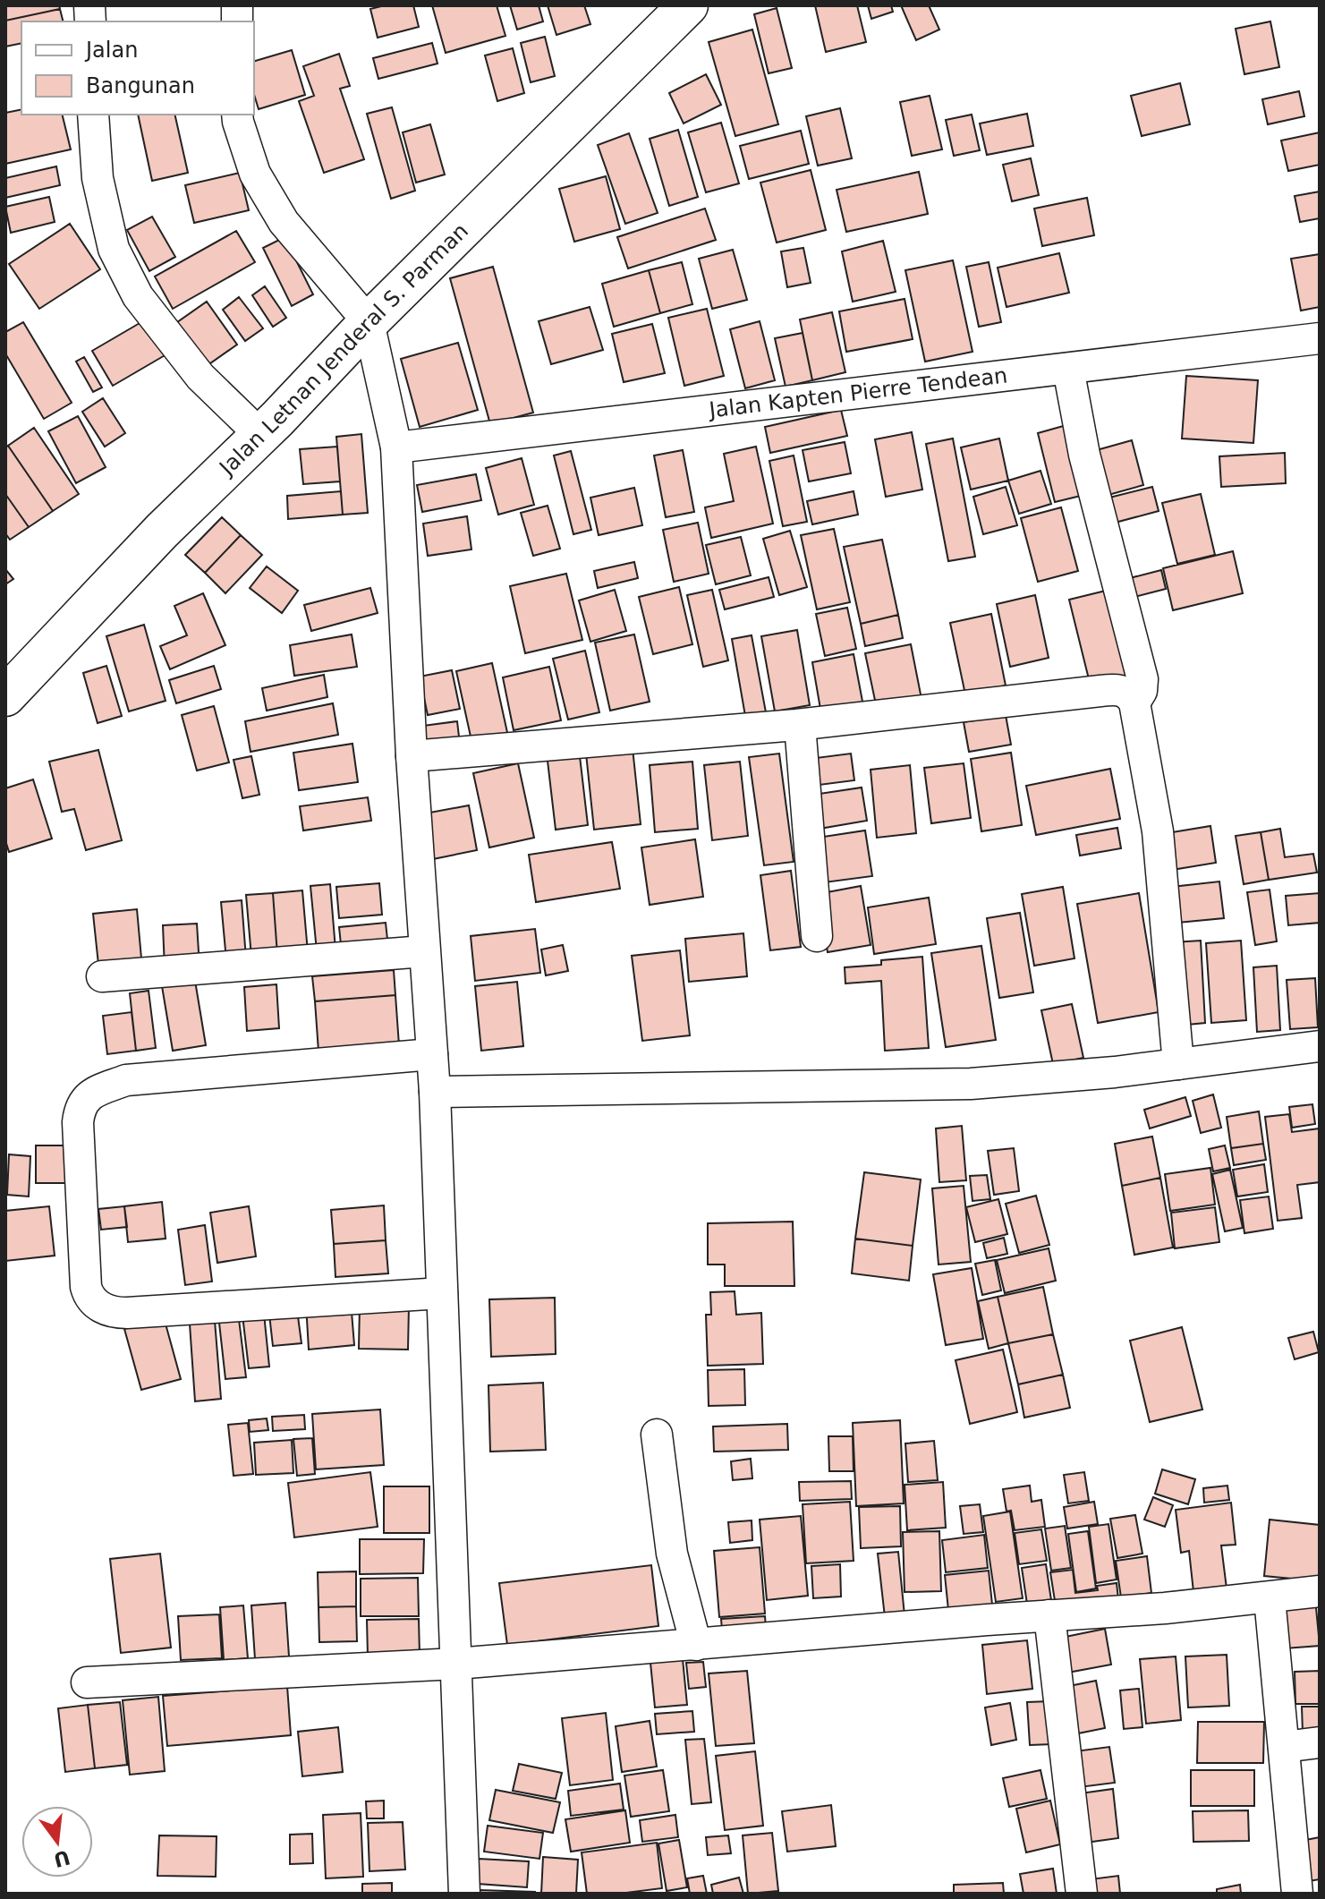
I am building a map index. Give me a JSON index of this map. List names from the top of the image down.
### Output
{
  "streets": {
    "highway": ["Jalan Letnan Jenderal S. Parman"],
    "street": ["Jalan Kapten Pierre Tendean"]
  },
  "legend": ["Jalan", "Bangunan"],
  "north": "bottom"
}
